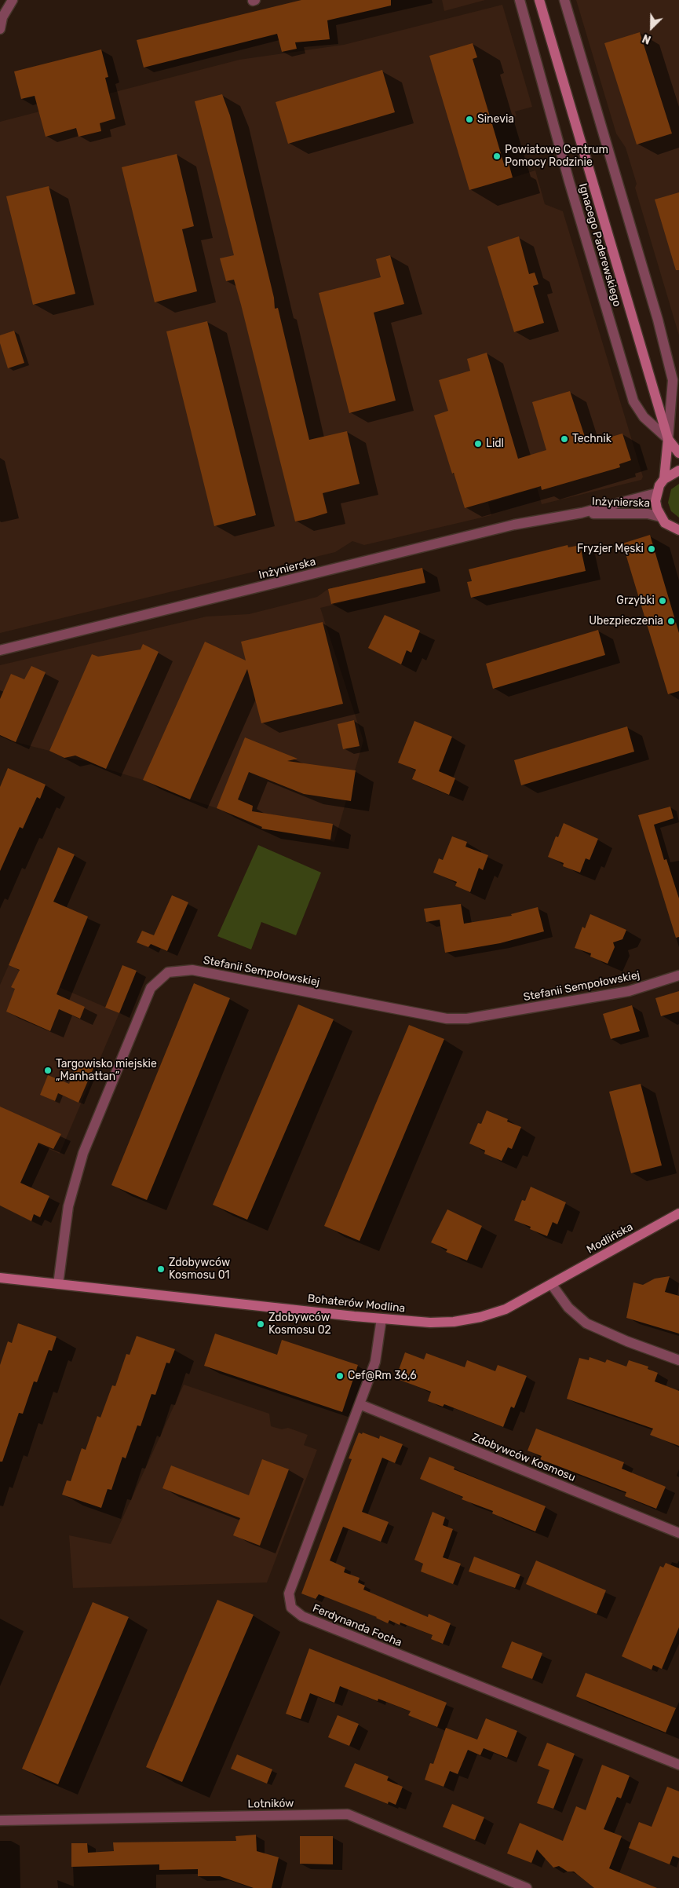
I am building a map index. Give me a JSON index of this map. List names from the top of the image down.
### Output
{
  "streets": {
    "main road": ["Ignacego Paderewskiego", "Modlińska", "Bohaterów Modlina"],
    "street": [
      "Inżynierska",
      "Stefanii Sempołowskiej",
      "Zdobywców Kosmosu",
      "Ferdynanda Focha",
      "Lotników"
    ]
  },
  "crossings": [
    ["Stefanii Sempołowskiej", "Bohaterów Modlina"],
    ["Modlińska", "Bohaterów Modlina"],
    ["Bohaterów Modlina", "Ferdynanda Focha"],
    ["Zdobywców Kosmosu", "Ferdynanda Focha"]
  ],
  "places": [
    "Sinevia",
    "Powiatowe Centrum Pomocy Rodzinie",
    "Technik",
    "Lidl",
    "Fryzjer Męski",
    "Grzybki",
    "Ubezpieczenia",
    "Targowisko miejskie „Manhattan”",
    "Zdobywców Kosmosu 01",
    "Zdobywców Kosmosu 02",
    "Cef@Rm 36,6"
  ],
  "north": "bottom left"
}
